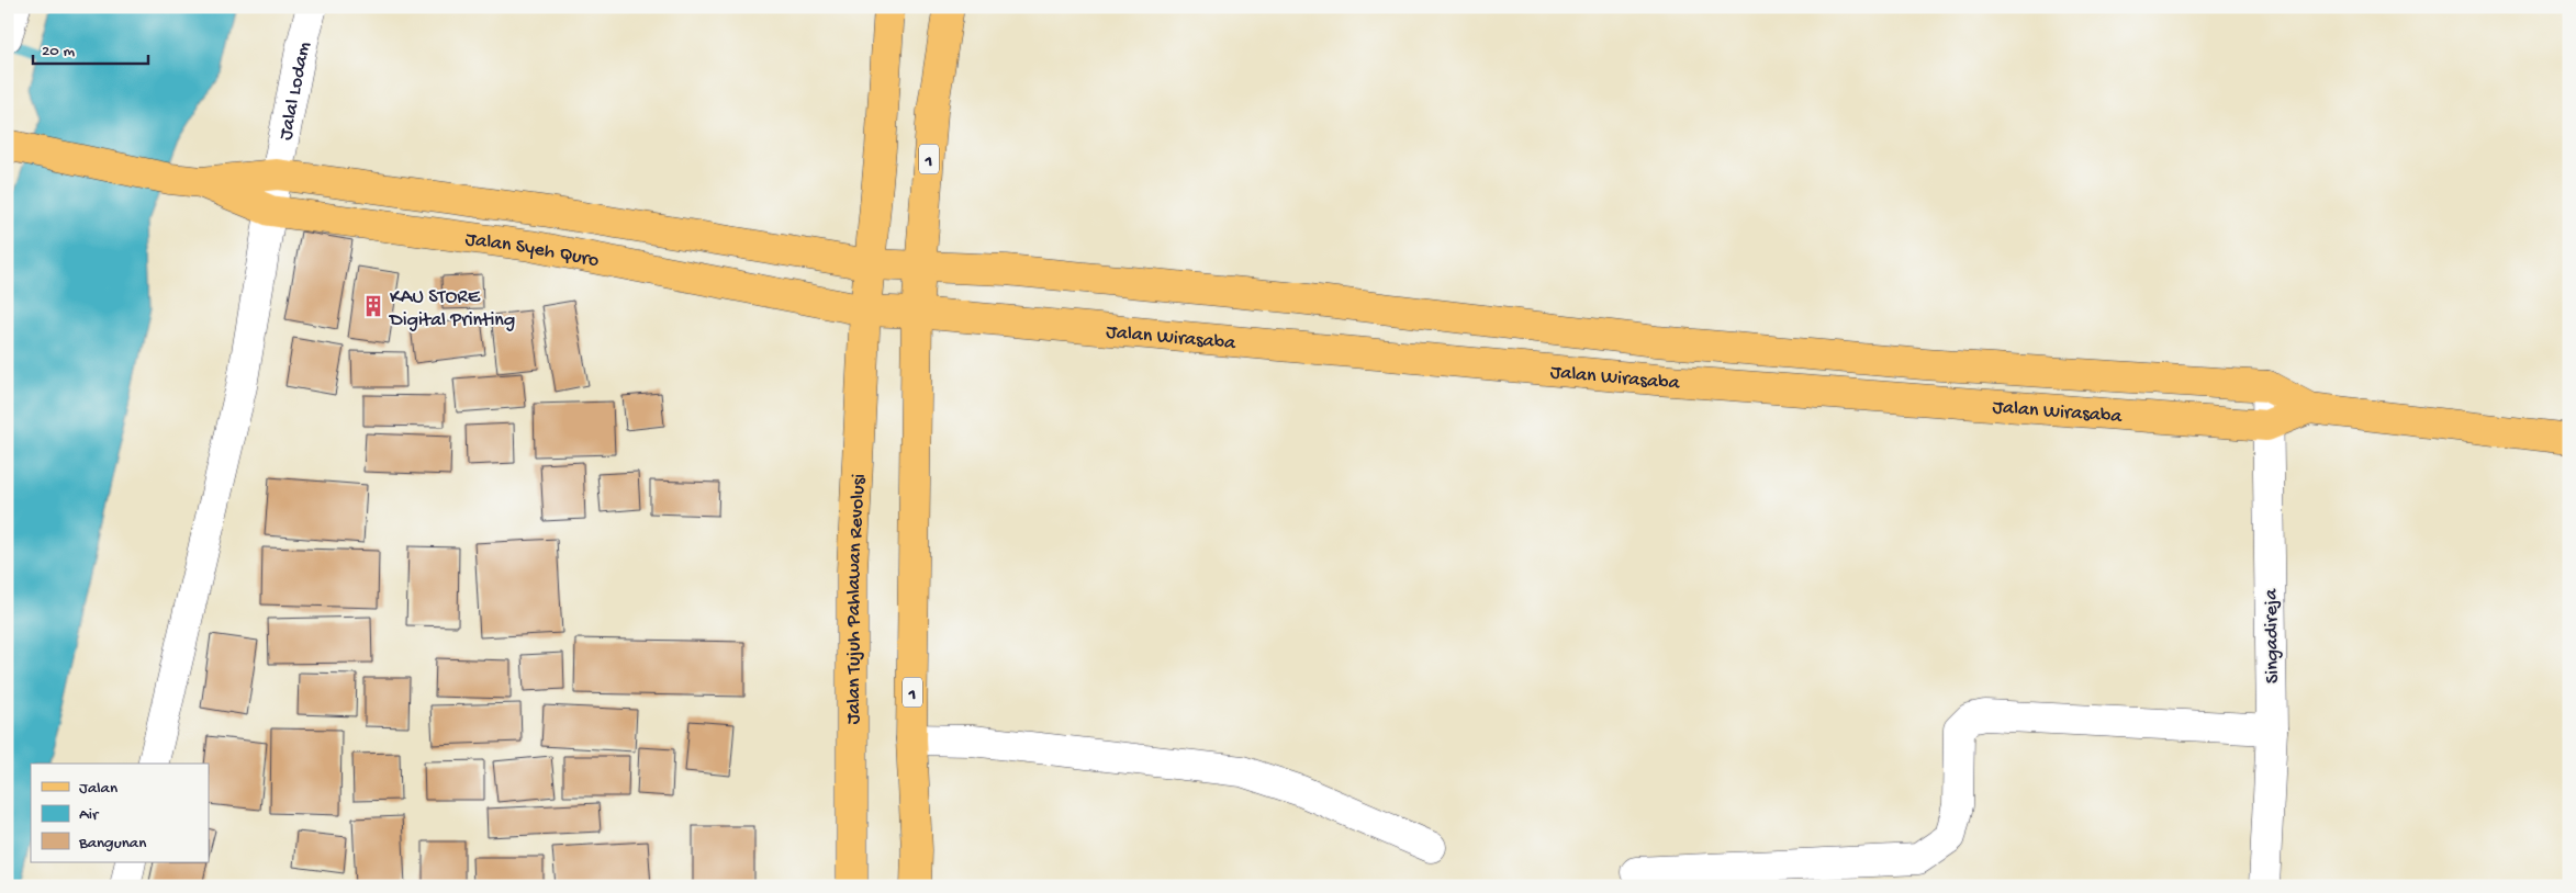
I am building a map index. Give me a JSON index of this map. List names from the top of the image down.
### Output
{
  "streets": {
    "main road": [
      "1",
      "Jalan Syeh Quro",
      "Jalan Wirasaba",
      "Jalan Tujuh Pahlawan Revolusi"
    ],
    "street": ["Jalal Lodam", "Singadireja"]
  },
  "crossings": [
    ["Jalal Lodam", "Jalan Syeh Quro"],
    ["1", "Jalan Syeh Quro"],
    ["1", "Jalan Wirasaba"],
    ["Jalan Syeh Quro", "Jalan Wirasaba"],
    ["Jalan Syeh Quro", "Jalan Tujuh Pahlawan Revolusi"],
    ["Jalan Wirasaba", "Singadireja"]
  ],
  "places": {
    "building": ["KAU STORE Digital Printing"]
  },
  "legend": ["Jalan", "Air", "Bangunan"],
  "scale_bar": "20 m"
}
